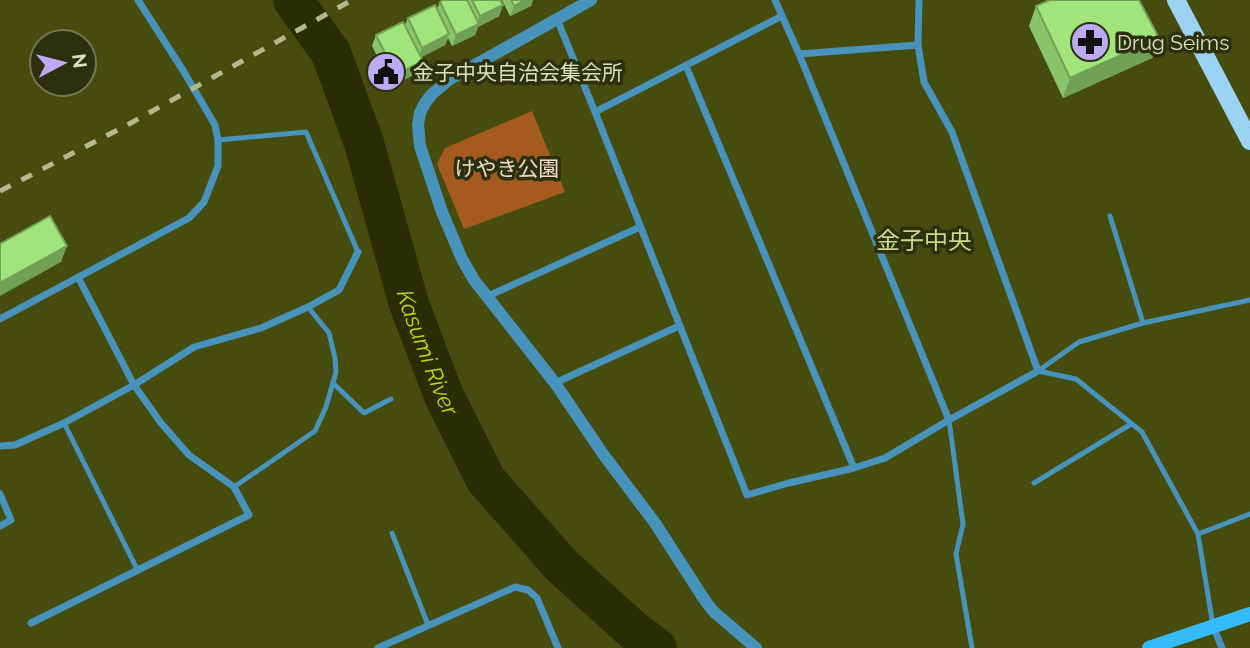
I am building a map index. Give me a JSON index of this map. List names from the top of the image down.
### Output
{
  "districts": ["金子中央"],
  "water": ["Kasumi River"],
  "parks": ["けやき公園"],
  "places": {
    "pharmacy": ["Drug Seims"],
    "public building": ["金子中央自治会集会所"]
  },
  "north": "right"
}
